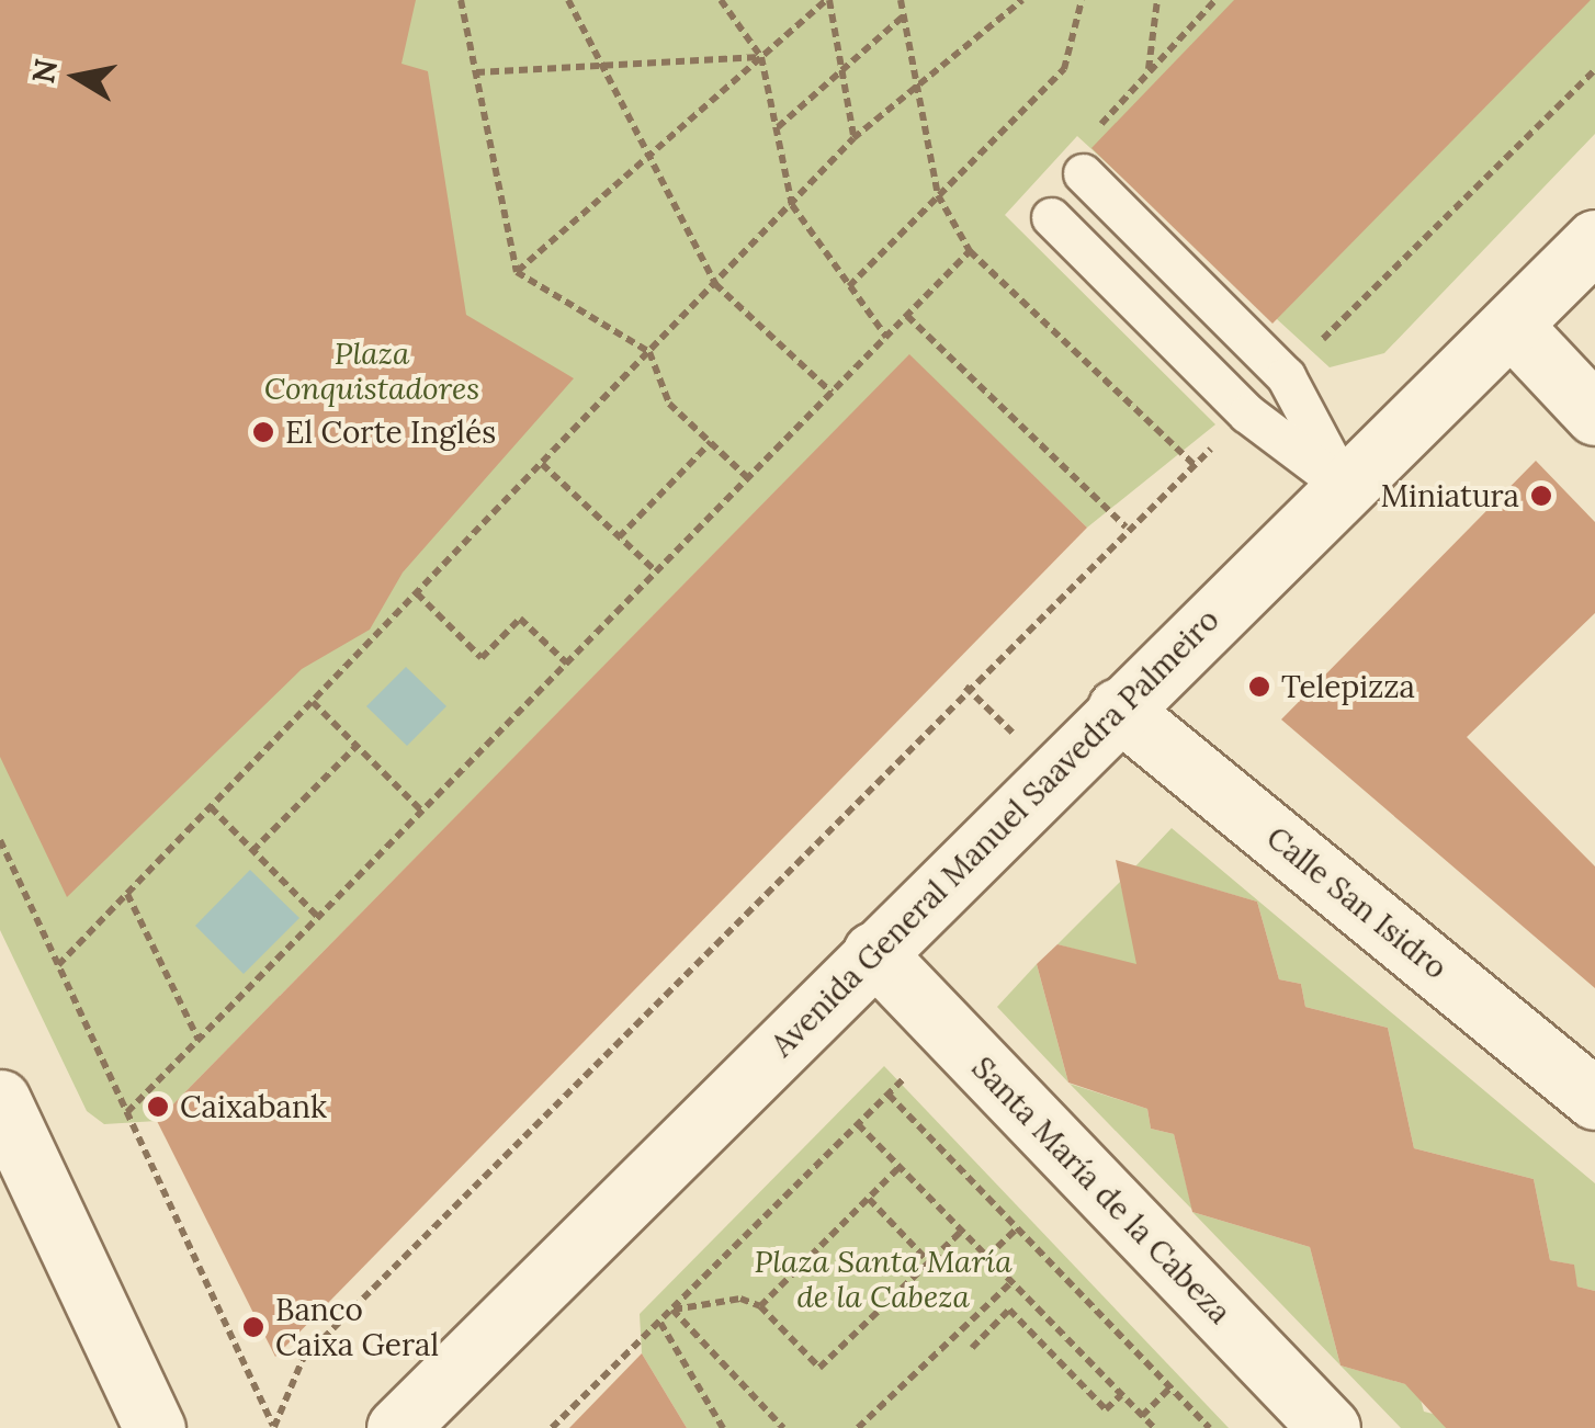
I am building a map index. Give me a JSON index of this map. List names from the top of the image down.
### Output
{
  "streets": {
    "street": ["Avenida General Manuel Saavedra Palmeiro", "Calle San Isidro", "Santa María de la Cabeza"]
  },
  "crossings": [
    ["Avenida General Manuel Saavedra Palmeiro", "Calle San Isidro"],
    ["Avenida General Manuel Saavedra Palmeiro", "Santa María de la Cabeza"]
  ],
  "parks": ["Plaza Conquistadores", "Plaza Santa María de la Cabeza"],
  "places": [
    "El Corte Inglés",
    "Miniatura",
    "Telepizza",
    "Caixabank",
    "Banco Caixa Geral"
  ],
  "north": "left"
}
